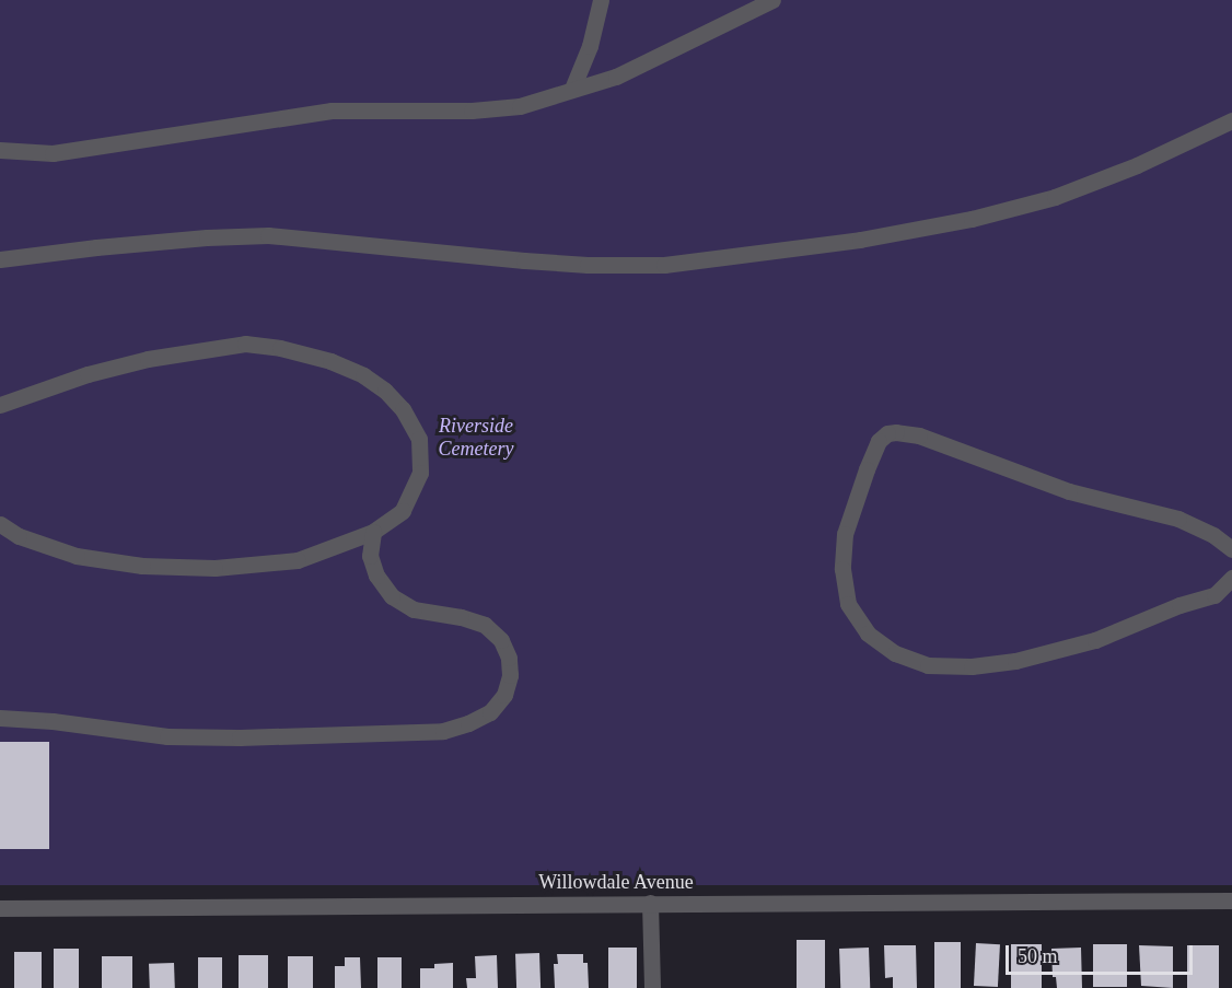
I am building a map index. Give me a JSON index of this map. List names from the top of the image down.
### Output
{
  "streets": {
    "street": ["Willowdale Avenue"]
  },
  "parks": ["Riverside Cemetery"],
  "scale_bar": "50 m"
}
